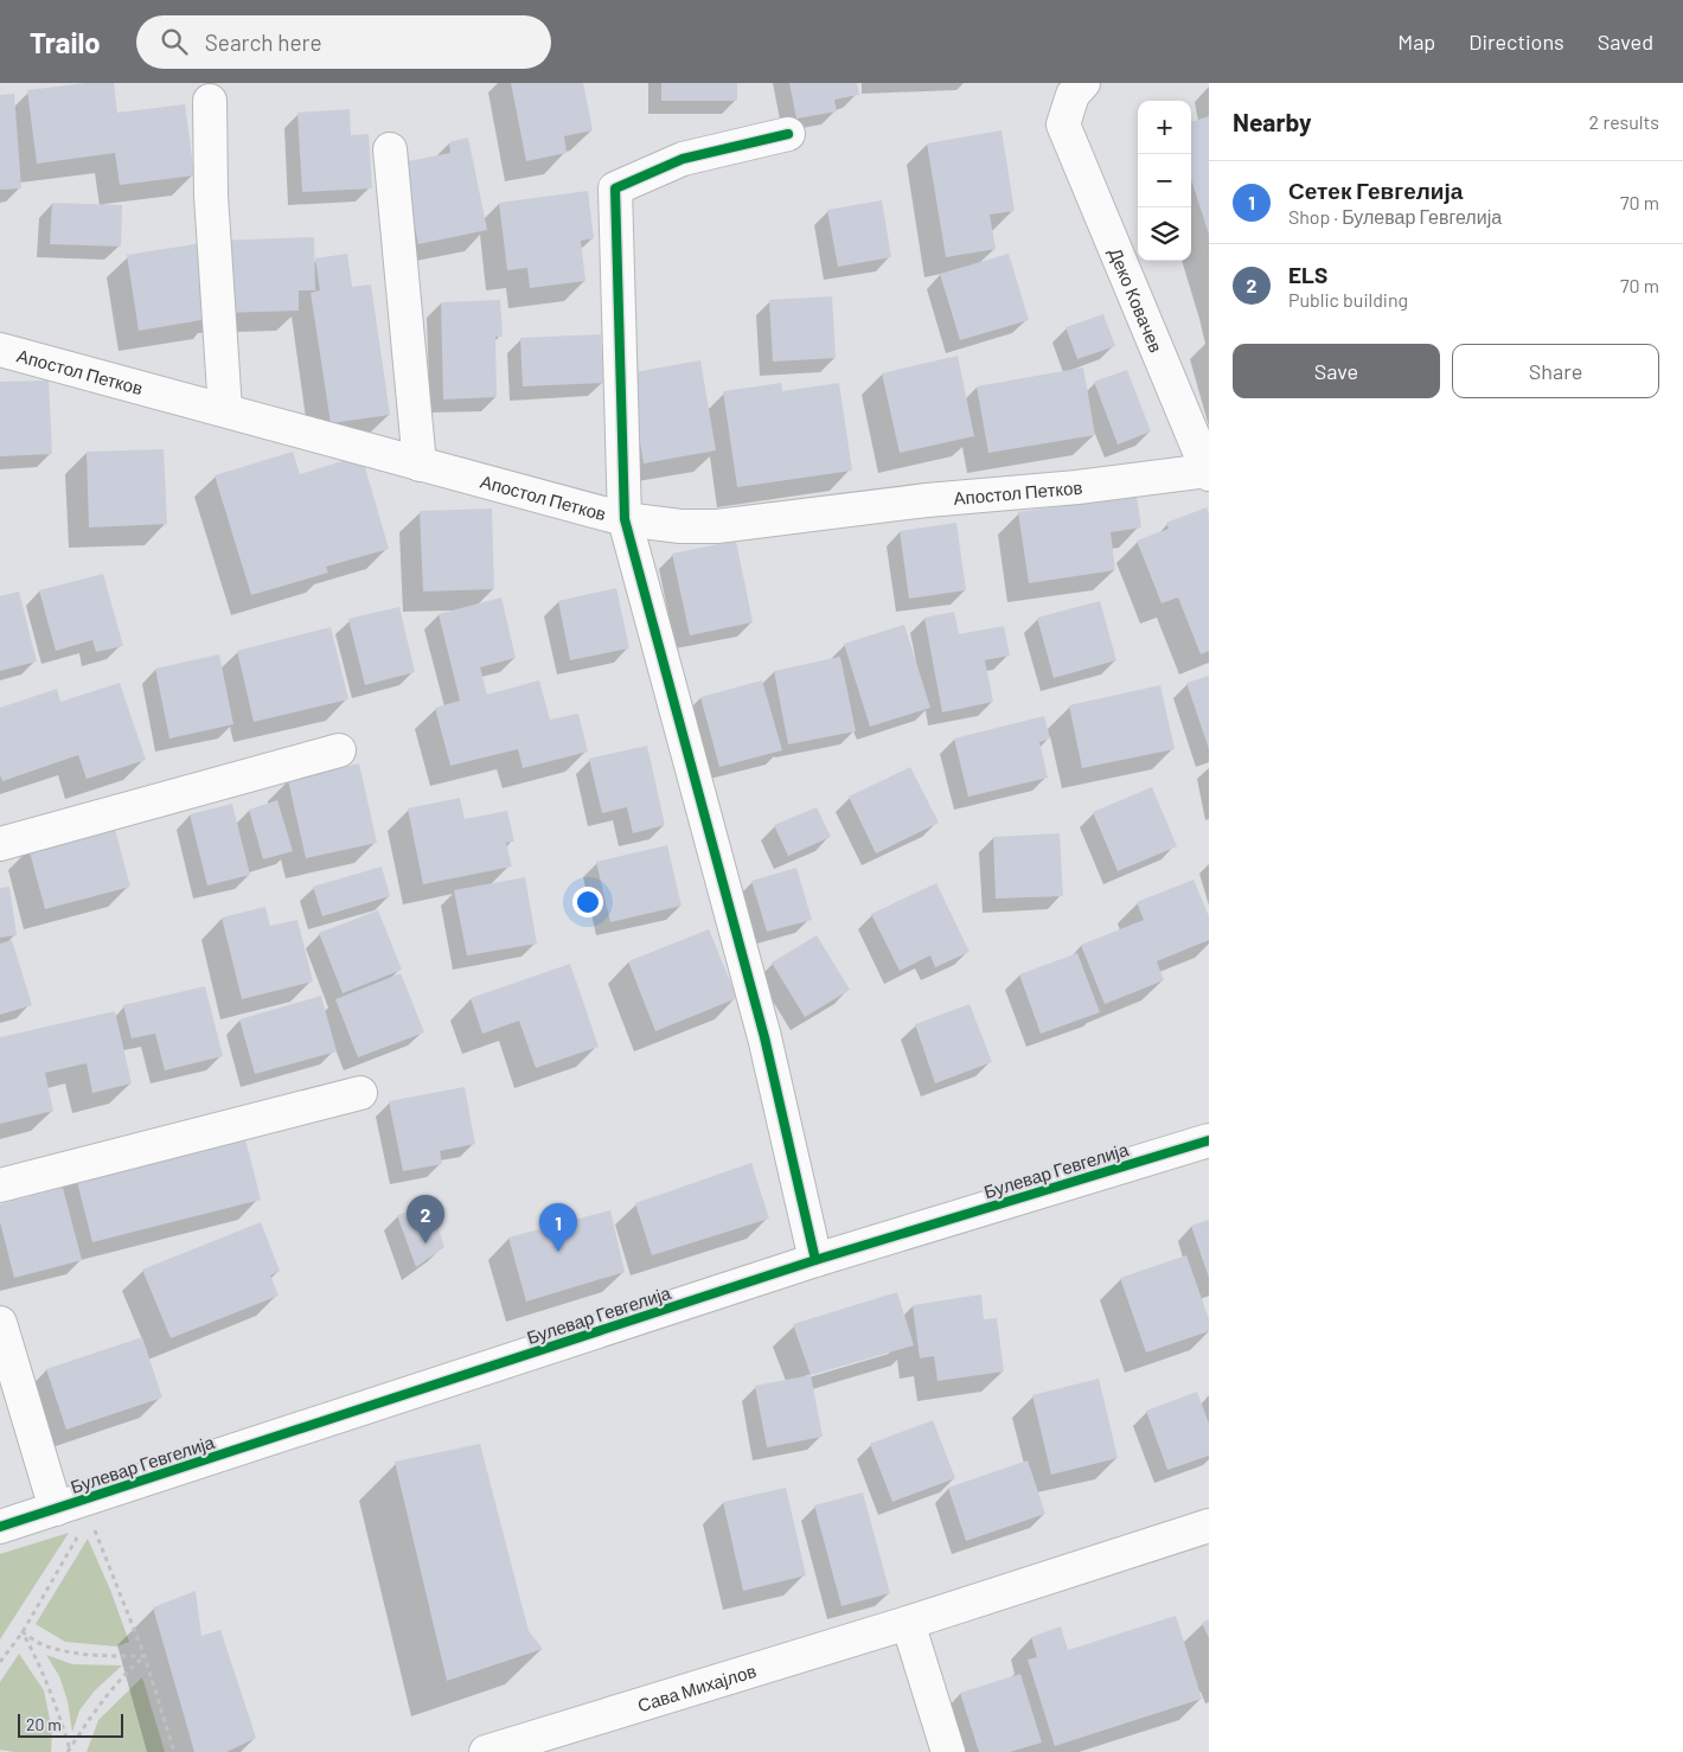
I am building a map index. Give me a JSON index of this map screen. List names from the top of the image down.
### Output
{
  "streets": {
    "street": [
      "Деко Ковачев",
      "Апостол Петков",
      "Булевар Гевгелија",
      "Сава Михајлов"
    ]
  },
  "crossings": [
    ["Деко Ковачев", "Апостол Петков"]
  ],
  "scale_bar": "20 m",
  "page": {
    "header": "Trailo",
    "search": "Search here",
    "nav": ["Map", "Directions", "Saved"],
    "heading": ["Nearby", "2 results"],
    "map_buttons": ["+", "−"],
    "list": [
      {
        "mark": "1",
        "name": "Сетек Гевгелија",
        "note": "Shop · Булевар Гевгелија",
        "value": "70 m"
      },
      {
        "mark": "2",
        "name": "ELS",
        "note": "Public building",
        "value": "70 m"
      }
    ],
    "buttons": ["Save", "Share"],
    "pins": ["2", "1"],
    "scale": "20 m"
  }
}
